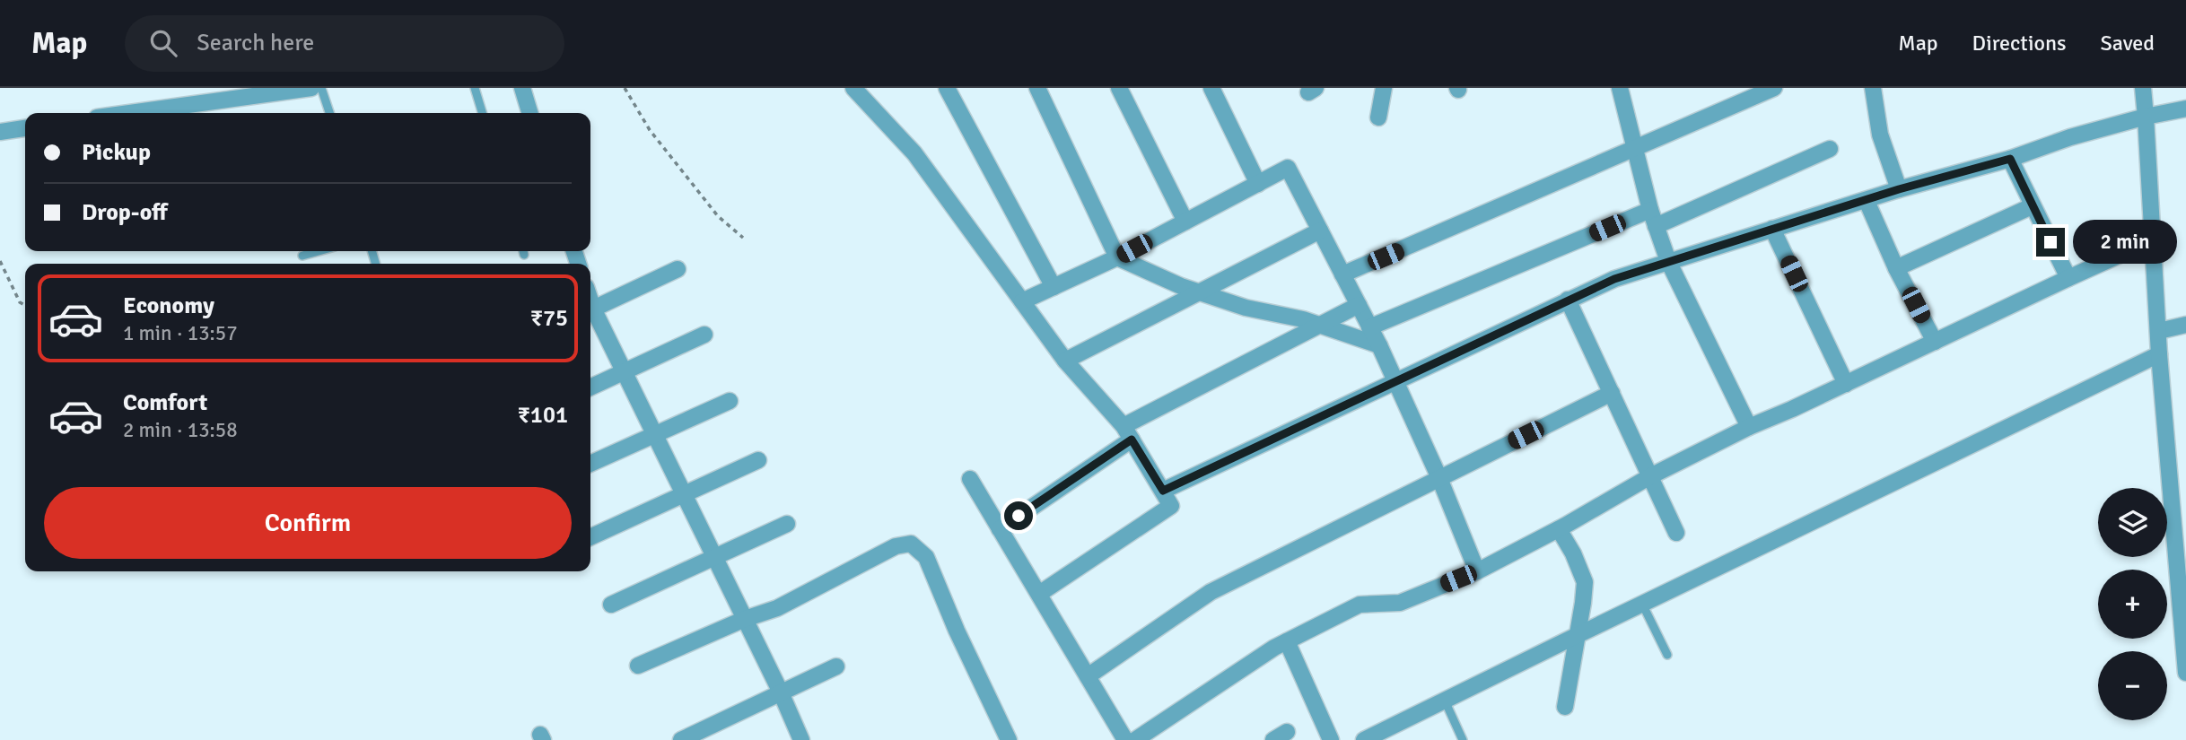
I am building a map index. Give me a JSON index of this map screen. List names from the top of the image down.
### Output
{
  "page": {
    "header": "Map",
    "search": "Search here",
    "nav": ["Map", "Directions", "Saved"],
    "banner": ["Pickup", "Drop-off"],
    "bubble": "2 min",
    "list": [
      {
        "name": "Economy",
        "note": "1 min · 13:57",
        "value": "₹75"
      },
      {
        "name": "Comfort",
        "note": "2 min · 13:58",
        "value": "₹101"
      }
    ],
    "buttons": "Confirm",
    "map_buttons": ["+", "−"]
  }
}
